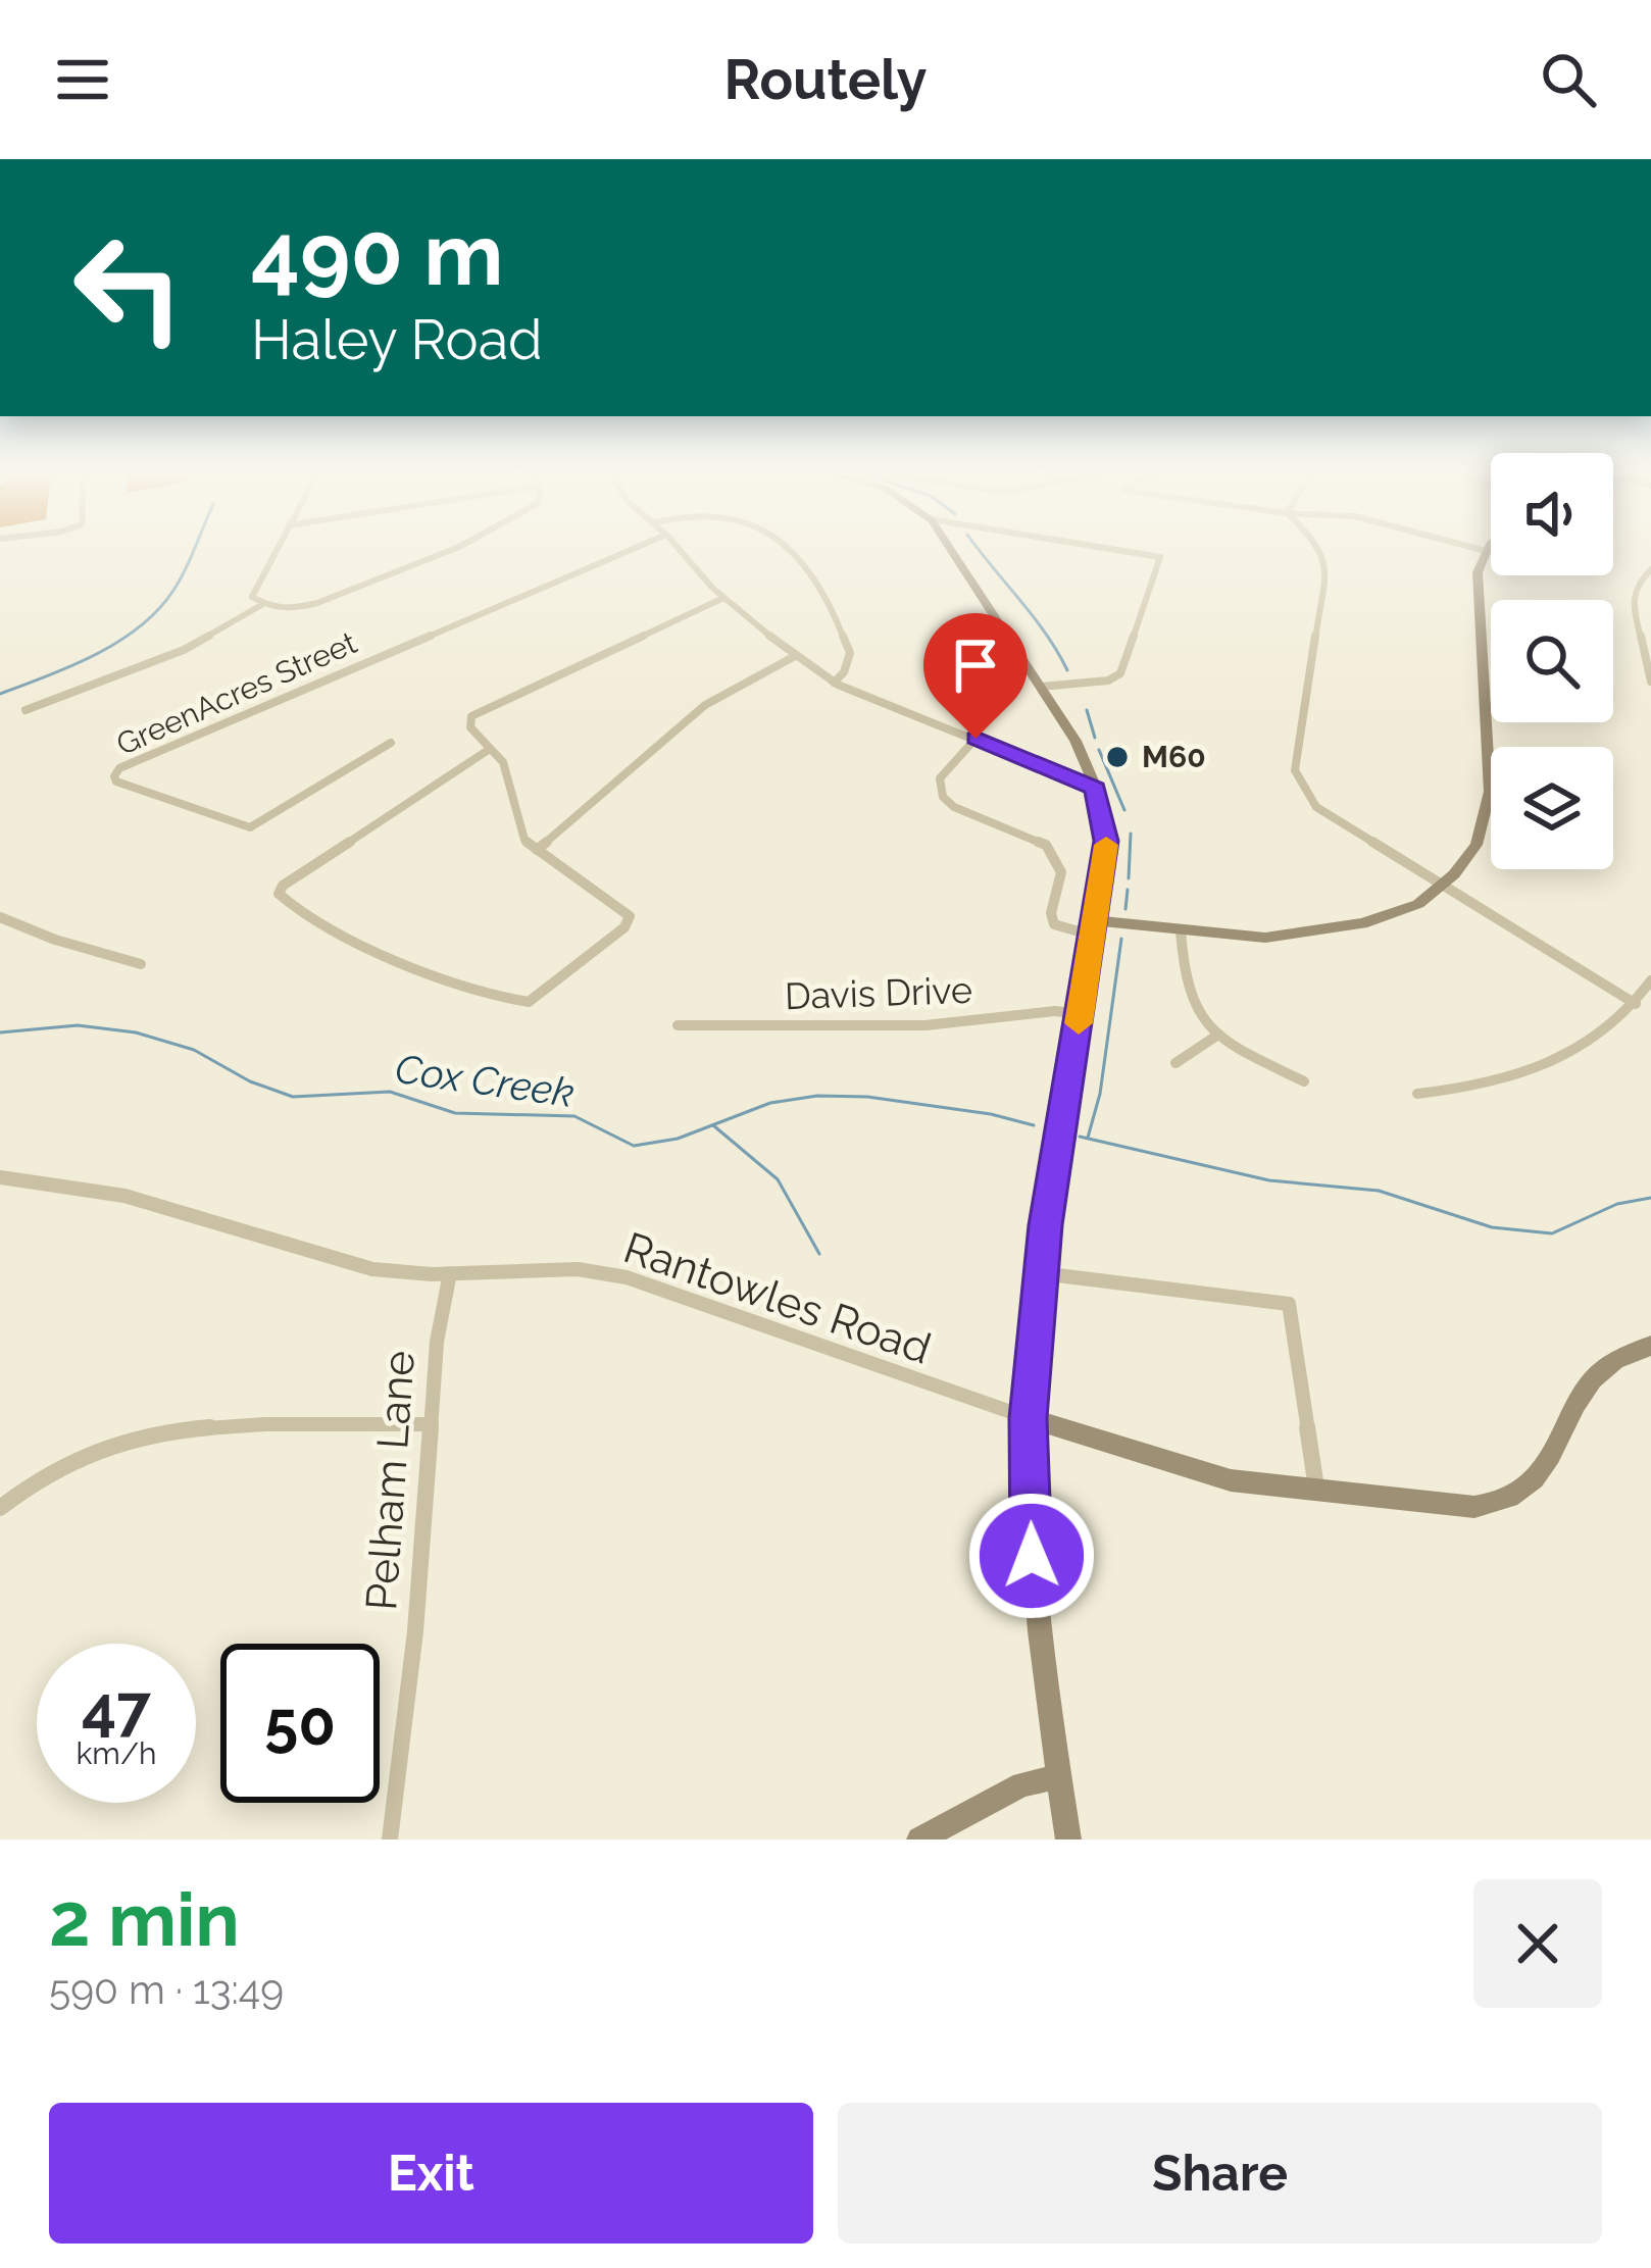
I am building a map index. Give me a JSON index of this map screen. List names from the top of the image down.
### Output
{
  "streets": {
    "street": [
      "GreenAcres Street",
      "Davis Drive",
      "Rantowles Road",
      "Pelham Lane"
    ]
  },
  "crossings": [
    ["Rantowles Road", "Pelham Lane"]
  ],
  "water": ["Cox Creek"],
  "places": ["M60"],
  "page": {
    "header": "Routely",
    "turn": ["490 m", "Haley Road"],
    "speed": "47 km/h",
    "limit": "50",
    "heading": ["2 min", "590 m · 13:49"],
    "buttons": ["Exit", "Share"]
  }
}
